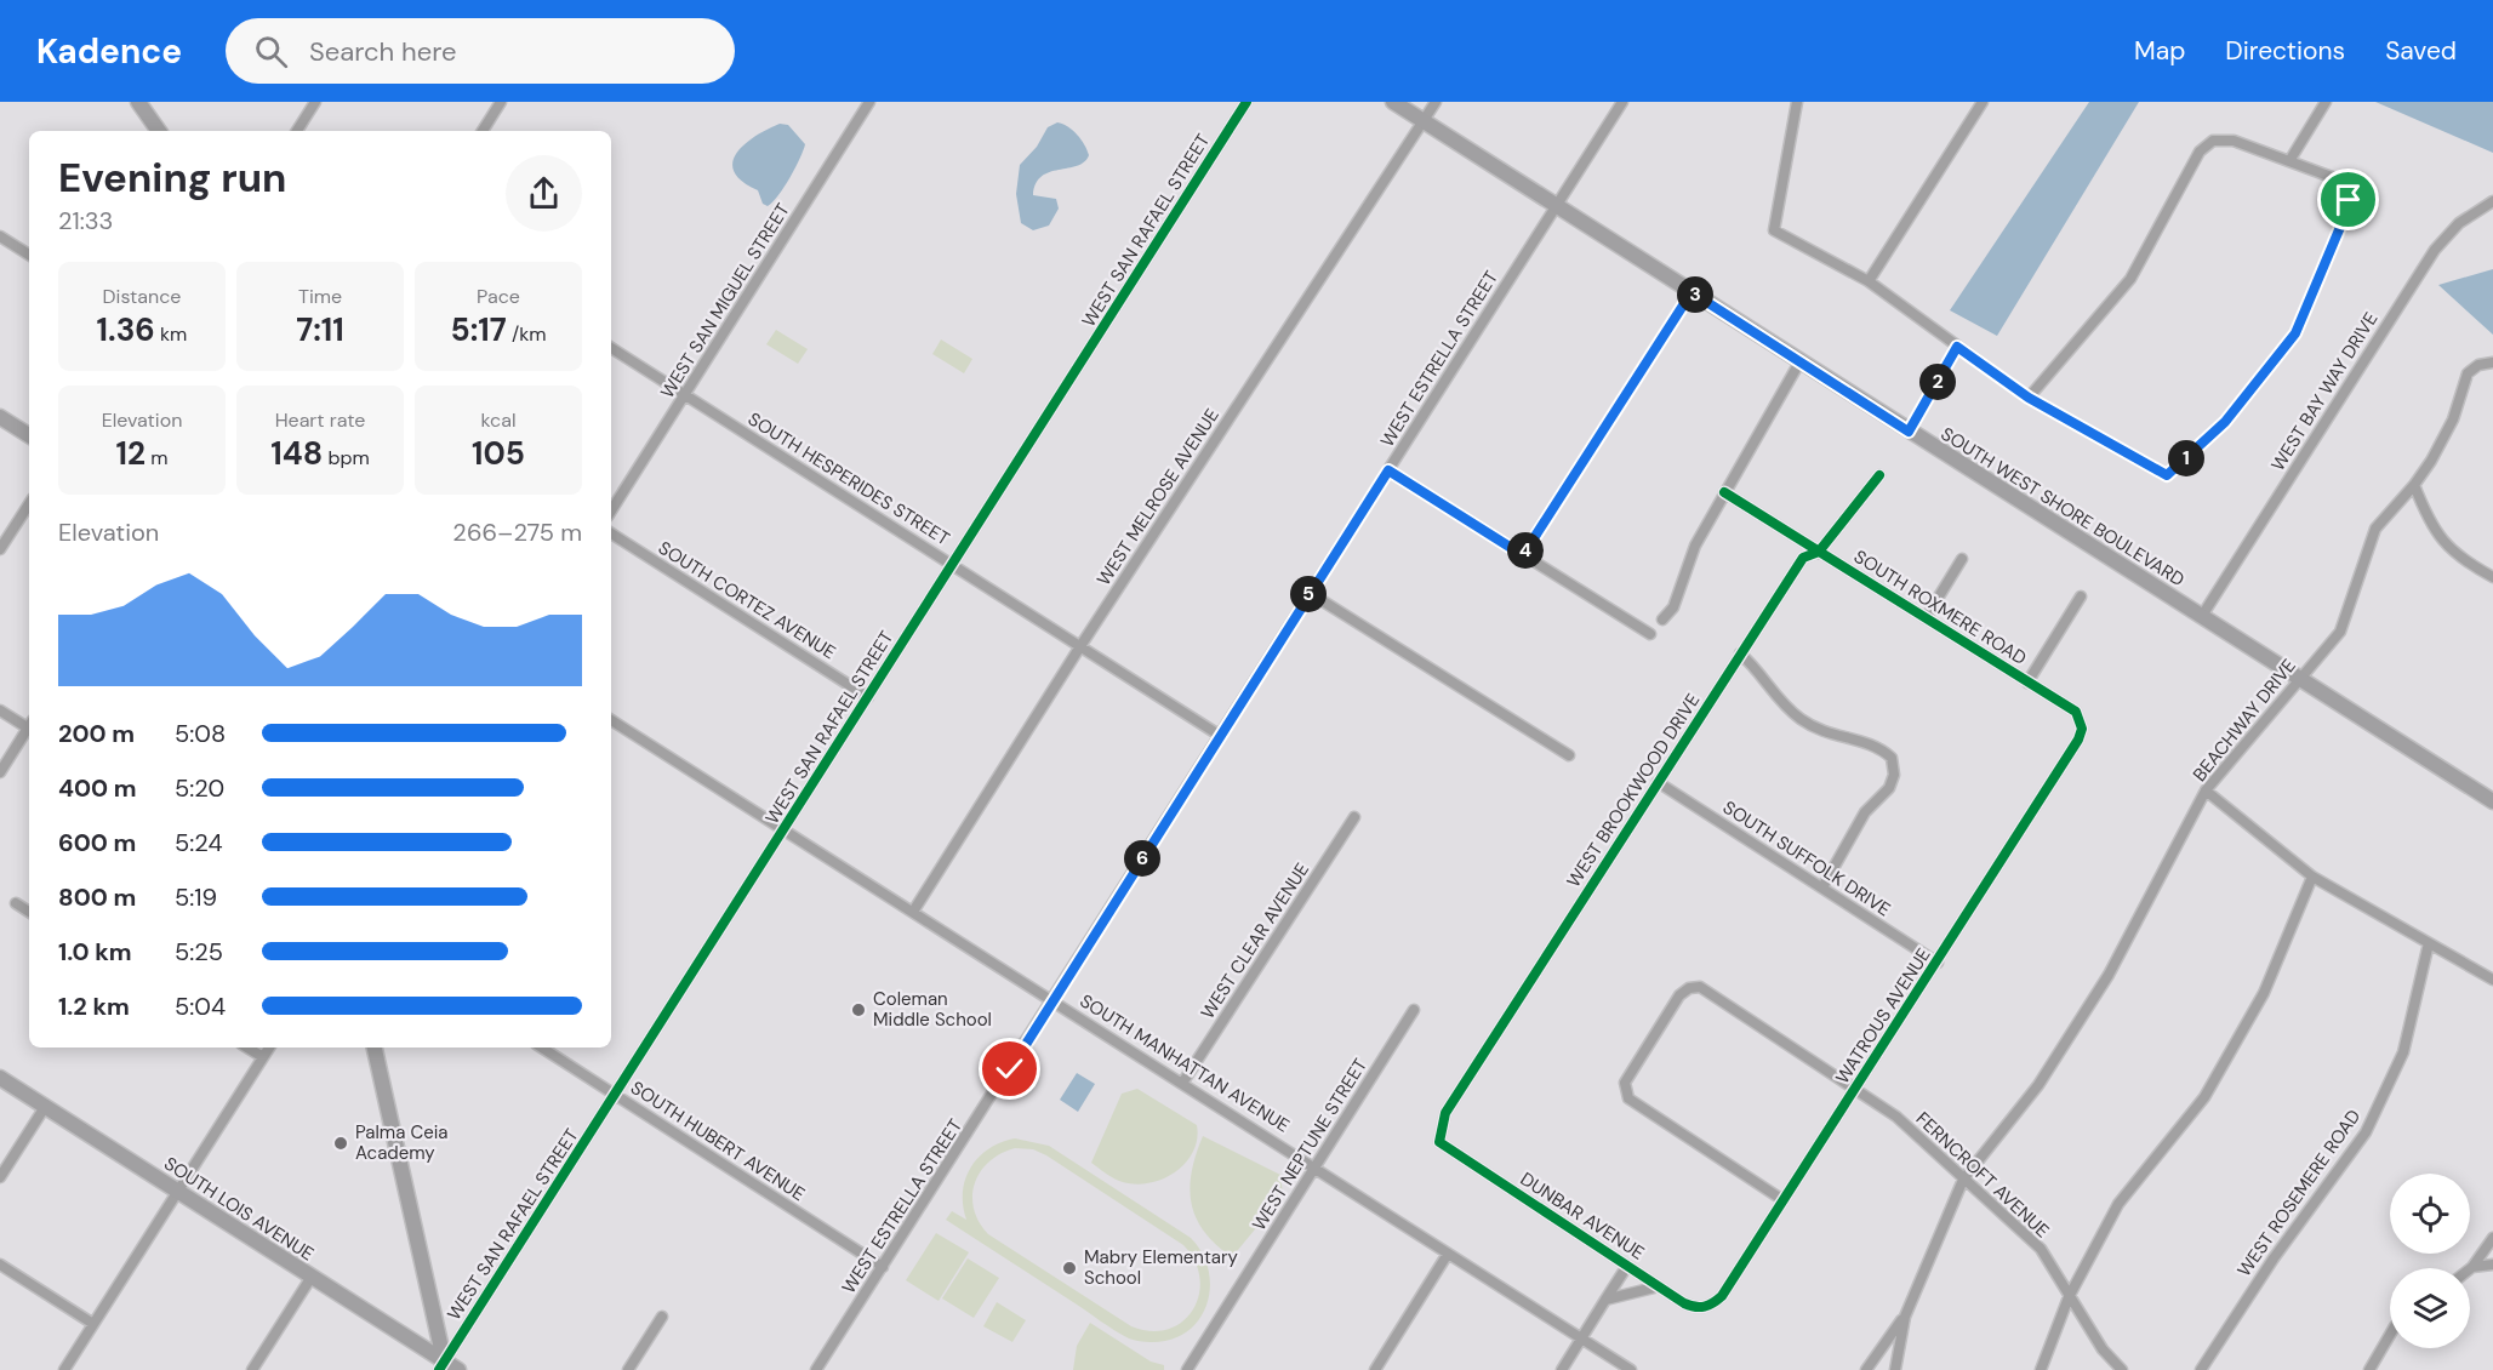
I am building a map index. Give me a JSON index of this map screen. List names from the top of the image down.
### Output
{
  "streets": {
    "street": [
      "WEST SAN RAFAEL STREET",
      "WEST SAN MIGUEL STREET",
      "WEST ESTRELLA STREET",
      "WEST BAY WAY DRIVE",
      "SOUTH HESPERIDES STREET",
      "WEST MELROSE AVENUE",
      "SOUTH WEST SHORE BOULEVARD",
      "SOUTH CORTEZ AVENUE",
      "SOUTH ROXMERE ROAD",
      "BEACHWAY DRIVE",
      "WEST BROOKWOOD DRIVE",
      "SOUTH SUFFOLK DRIVE",
      "WEST CLEAR AVENUE",
      "WATROUS AVENUE",
      "SOUTH MANHATTAN AVENUE",
      "SOUTH HUBERT AVENUE",
      "WEST NEPTUNE STREET",
      "FERNCROFT AVENUE",
      "WEST ROSEMERE ROAD",
      "SOUTH LOIS AVENUE",
      "DUNBAR AVENUE"
    ]
  },
  "crossings": [
    ["WEST SAN RAFAEL STREET", "SOUTH HESPERIDES STREET"],
    ["WEST SAN RAFAEL STREET", "SOUTH CORTEZ AVENUE"],
    ["WEST SAN RAFAEL STREET", "SOUTH MANHATTAN AVENUE"],
    ["WEST SAN RAFAEL STREET", "SOUTH HUBERT AVENUE"],
    ["WEST SAN RAFAEL STREET", "SOUTH LOIS AVENUE"],
    ["WEST SAN MIGUEL STREET", "SOUTH HESPERIDES STREET"],
    ["WEST ESTRELLA STREET", "SOUTH HESPERIDES STREET"],
    ["WEST ESTRELLA STREET", "SOUTH WEST SHORE BOULEVARD"],
    ["WEST ESTRELLA STREET", "SOUTH MANHATTAN AVENUE"],
    ["WEST ESTRELLA STREET", "SOUTH HUBERT AVENUE"],
    ["WEST BAY WAY DRIVE", "SOUTH WEST SHORE BOULEVARD"],
    ["SOUTH HESPERIDES STREET", "WEST MELROSE AVENUE"],
    ["WEST MELROSE AVENUE", "SOUTH WEST SHORE BOULEVARD"],
    ["WEST MELROSE AVENUE", "SOUTH MANHATTAN AVENUE"],
    ["SOUTH WEST SHORE BOULEVARD", "BEACHWAY DRIVE"],
    ["SOUTH ROXMERE ROAD", "WEST BROOKWOOD DRIVE"],
    ["SOUTH ROXMERE ROAD", "WATROUS AVENUE"],
    ["BEACHWAY DRIVE", "FERNCROFT AVENUE"],
    ["WEST BROOKWOOD DRIVE", "SOUTH SUFFOLK DRIVE"],
    ["WEST BROOKWOOD DRIVE", "DUNBAR AVENUE"],
    ["SOUTH SUFFOLK DRIVE", "WATROUS AVENUE"],
    ["WEST CLEAR AVENUE", "SOUTH MANHATTAN AVENUE"],
    ["WATROUS AVENUE", "FERNCROFT AVENUE"],
    ["WATROUS AVENUE", "DUNBAR AVENUE"],
    ["SOUTH MANHATTAN AVENUE", "WEST NEPTUNE STREET"]
  ],
  "places": ["Coleman Middle School", "Palma Ceia Academy", "Mabry Elementary School"],
  "page": {
    "header": "Kadence",
    "search": "Search here",
    "nav": ["Map", "Directions", "Saved"],
    "heading": ["Evening run", "21:33"],
    "stats": [
      ["Distance", "1.36 km"],
      ["Time", "7:11"],
      ["Pace", "5:17 /km"],
      ["Elevation", "12 m"],
      ["Heart rate", "148 bpm"],
      ["kcal", "105"]
    ],
    "pins": [
      "3",
      "2",
      "1",
      "4",
      "5",
      "6"
    ],
    "chart": ["Elevation", "266–275 m"],
    "list": [
      {
        "name": "200 m",
        "note": "5:08"
      },
      {
        "name": "400 m",
        "note": "5:20"
      },
      {
        "name": "600 m",
        "note": "5:24"
      },
      {
        "name": "800 m",
        "note": "5:19"
      },
      {
        "name": "1.0 km",
        "note": "5:25"
      },
      {
        "name": "1.2 km",
        "note": "5:04"
      }
    ]
  }
}
